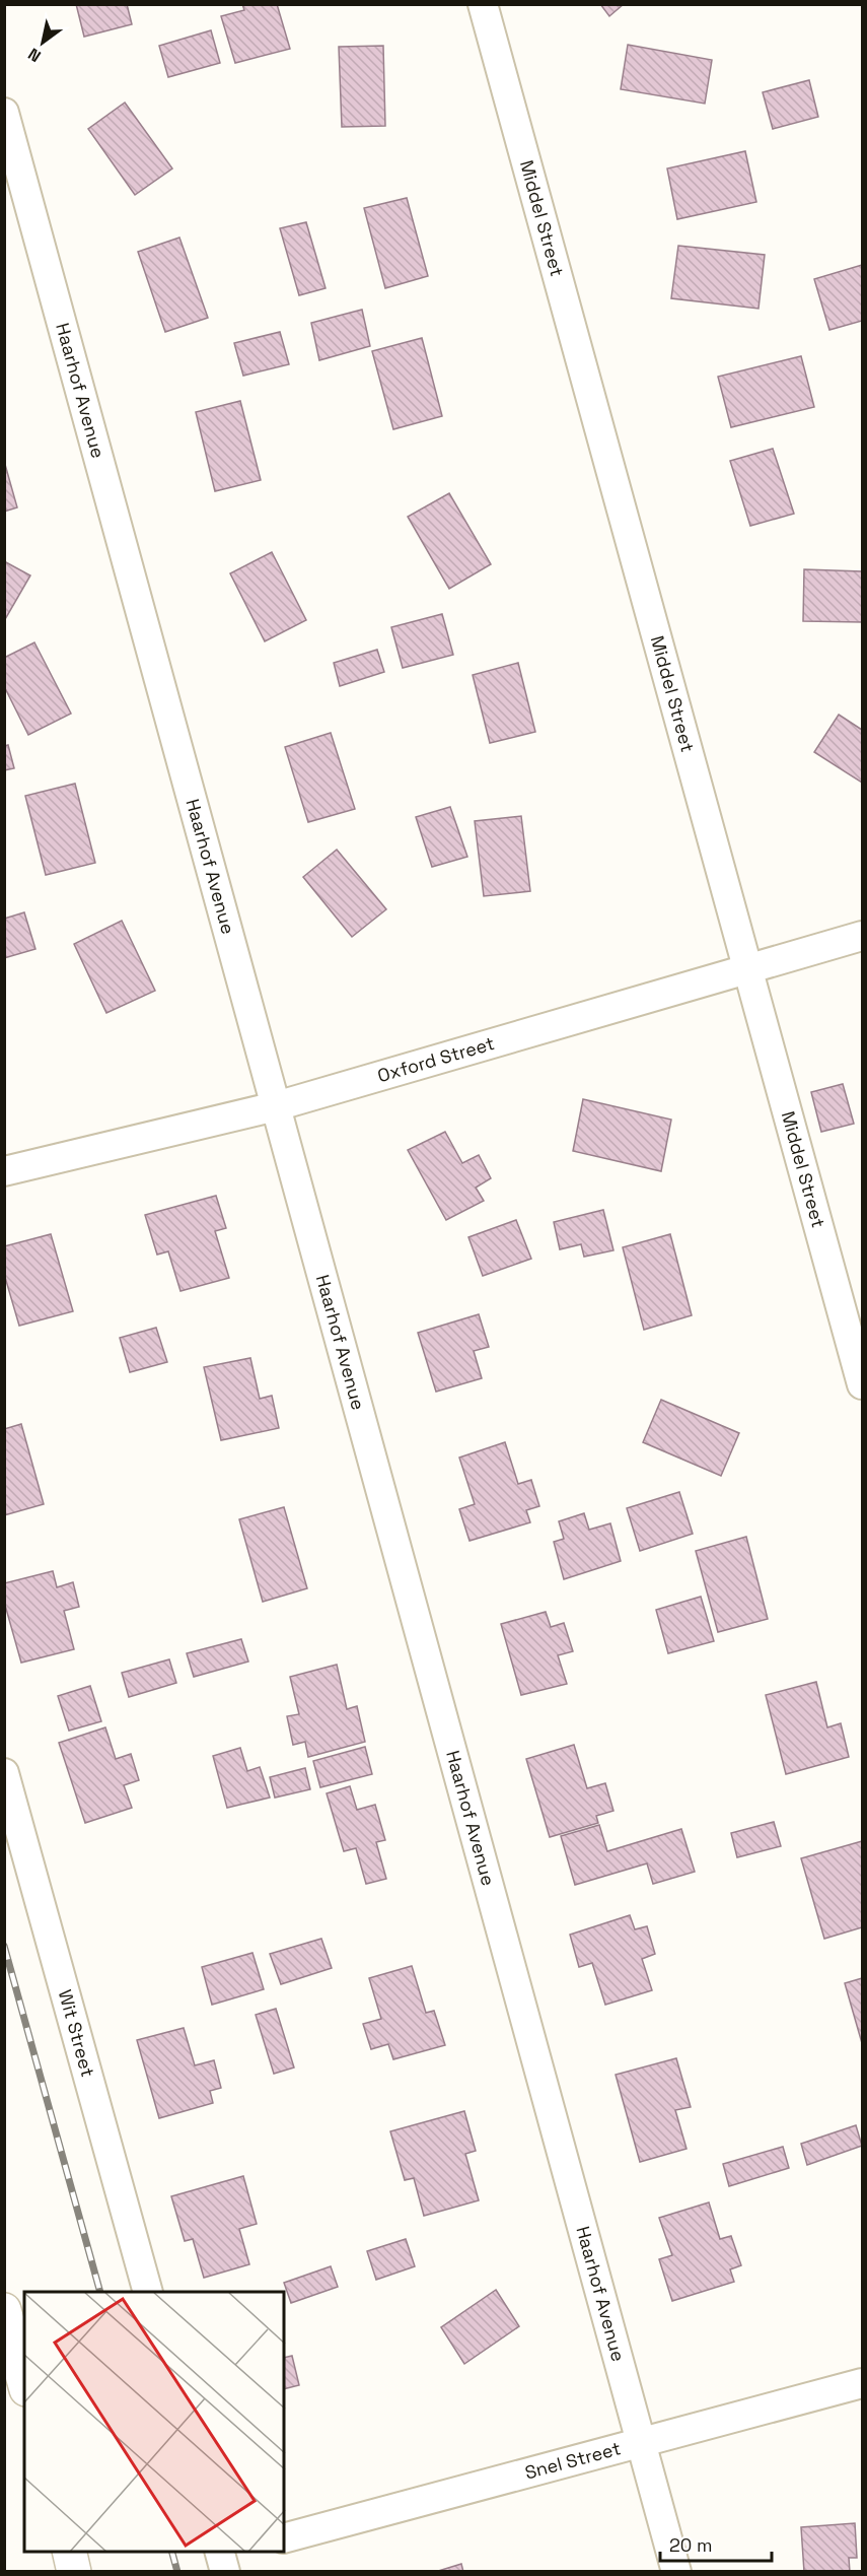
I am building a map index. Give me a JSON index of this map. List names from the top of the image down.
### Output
{
  "streets": {
    "street": [
      "Middel Street",
      "Haarhof Avenue",
      "Oxford Street",
      "Wit Street",
      "Snel Street"
    ]
  },
  "crossings": [
    ["Middel Street", "Oxford Street"],
    ["Haarhof Avenue", "Oxford Street"],
    ["Haarhof Avenue", "Snel Street"]
  ],
  "scale_bar": "20 m",
  "north": "bottom left"
}
